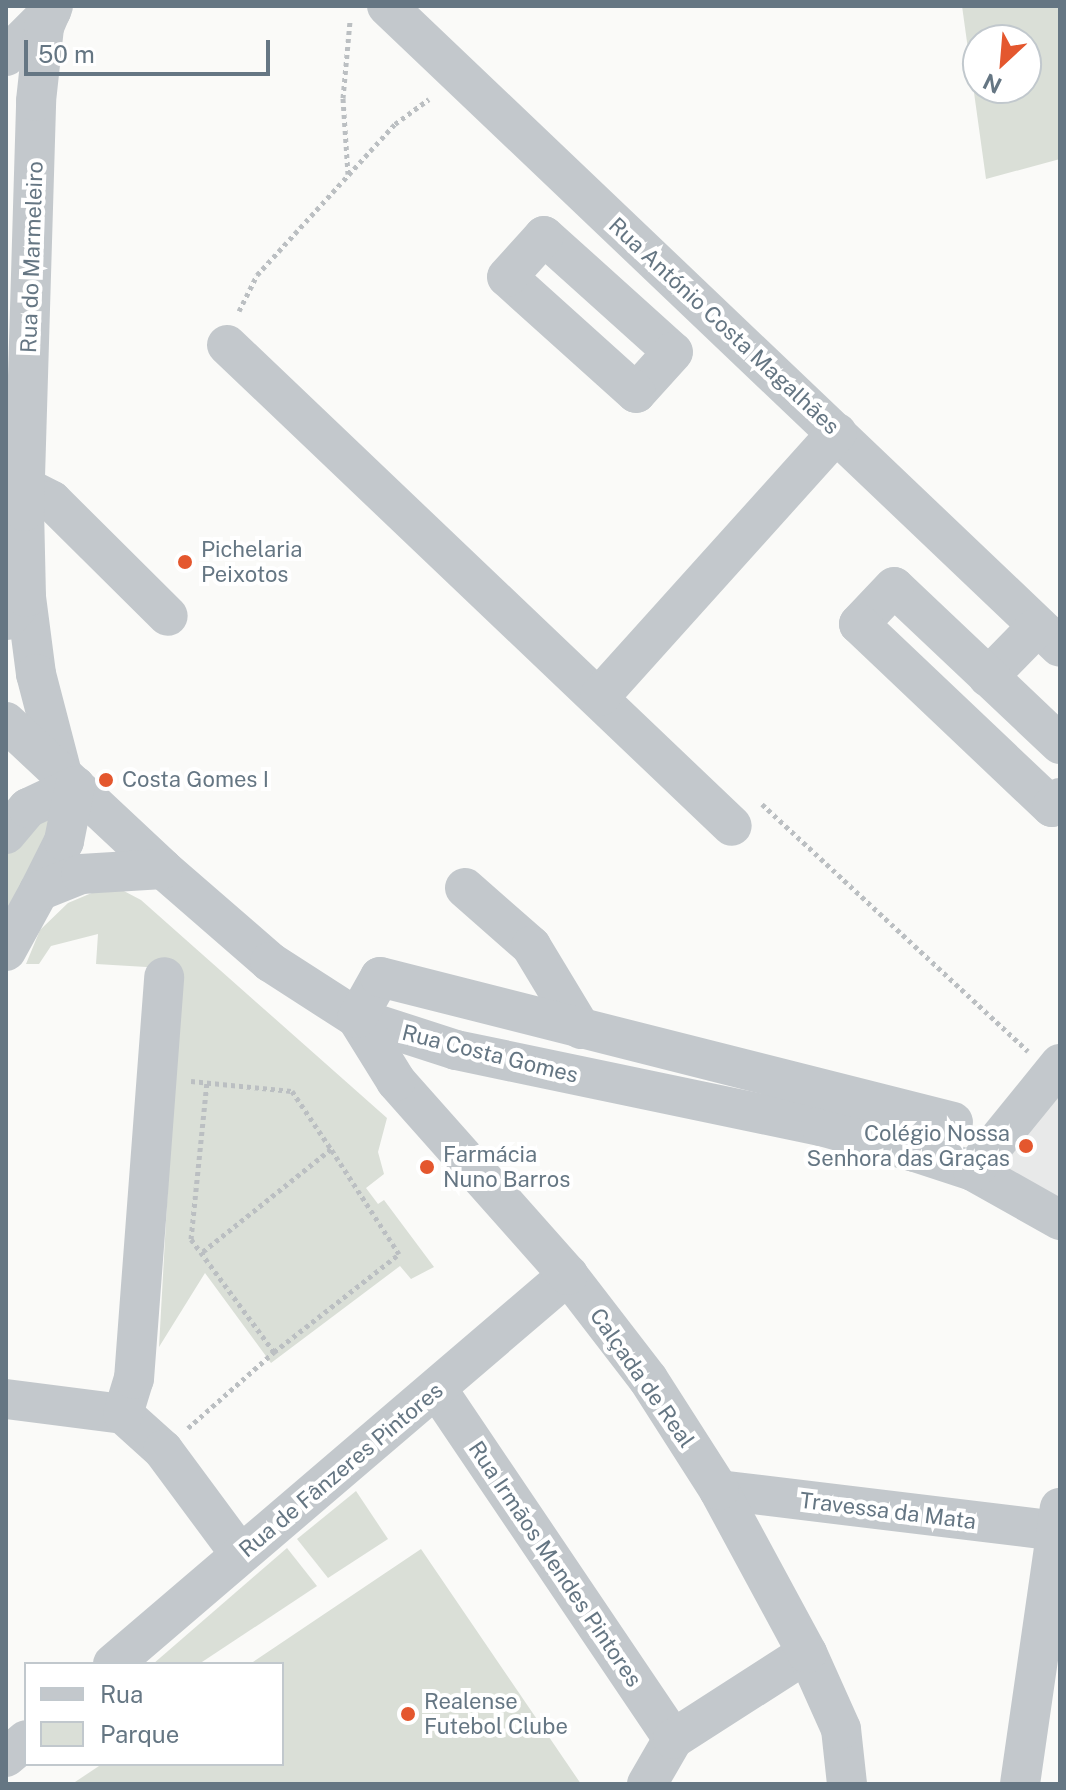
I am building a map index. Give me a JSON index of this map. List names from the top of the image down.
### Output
{
  "streets": {
    "street": [
      "Rua do Marmeleiro",
      "Rua António Costa Magalhães",
      "Rua Costa Gomes",
      "Calçada de Real",
      "Rua de Fânzeres Pintores",
      "Travessa da Mata",
      "Rua Irmãos Mendes Pintores"
    ]
  },
  "crossings": [
    ["Rua do Marmeleiro", "Rua Costa Gomes"],
    ["Rua Costa Gomes", "Calçada de Real"],
    ["Calçada de Real", "Rua de Fânzeres Pintores"],
    ["Calçada de Real", "Travessa da Mata"],
    ["Rua de Fânzeres Pintores", "Rua Irmãos Mendes Pintores"]
  ],
  "places": [
    "Pichelaria Peixotos",
    "Costa Gomes I",
    "Colégio Nossa Senhora das Graças",
    "Farmácia Nuno Barros",
    "Realense Futebol Clube"
  ],
  "legend": ["Rua", "Parque"],
  "scale_bar": "50 m",
  "north": "bottom left"
}
